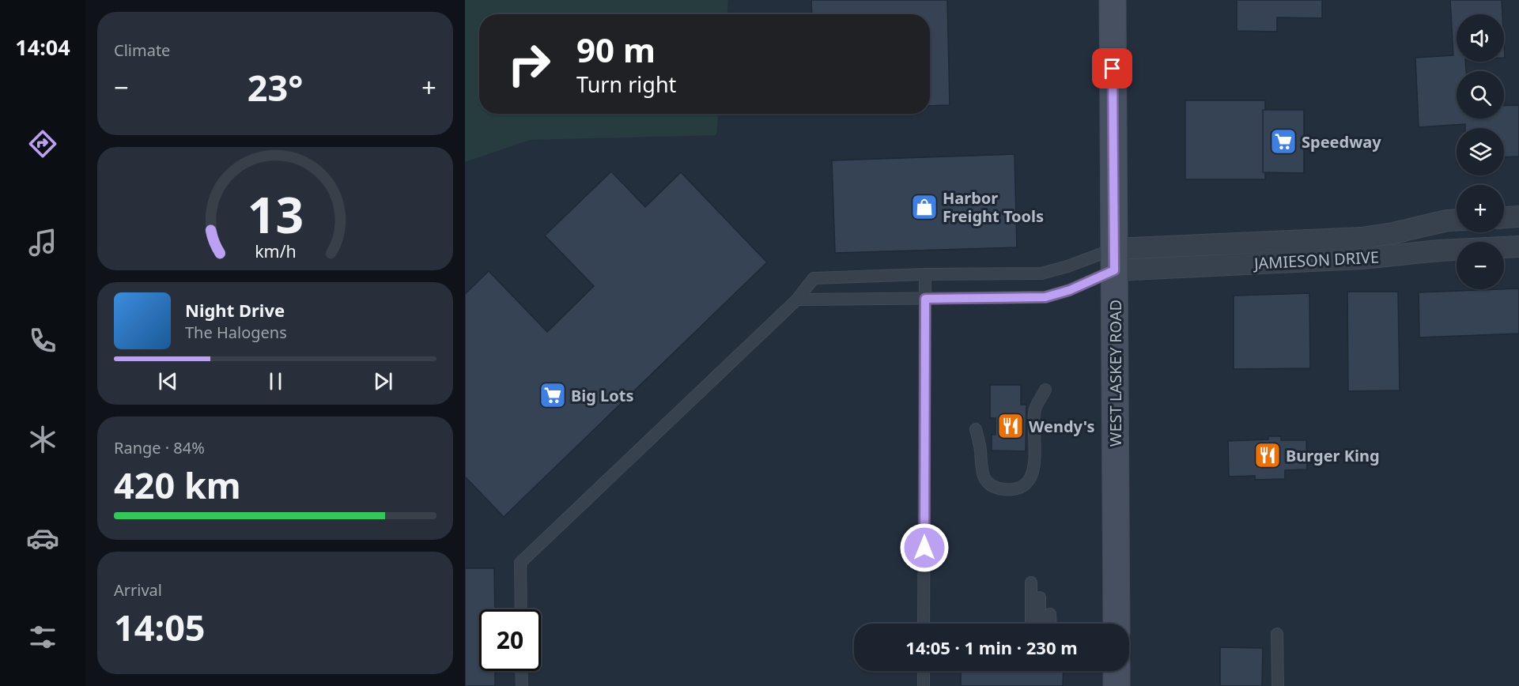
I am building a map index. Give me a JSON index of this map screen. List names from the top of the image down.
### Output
{
  "streets": {
    "main road": ["WEST LASKEY ROAD"],
    "street": ["JAMIESON DRIVE"]
  },
  "crossings": [
    ["JAMIESON DRIVE", "WEST LASKEY ROAD"]
  ],
  "places": {
    "supermarket": ["Speedway", "Big Lots"],
    "shop": ["Harbor Freight Tools"],
    "restaurant": ["Wendy's", "Burger King"]
  },
  "page": {
    "tabs": "14:04",
    "tile": [
      "Climate",
      ["Range · 84%", "420 km"],
      ["Arrival", "14:05"]
    ],
    "map_buttons": ["+", "−"],
    "turn": ["90 m", "Turn right"],
    "heat": ["−", "23°", "+"],
    "song": ["Night Drive", "The Halogens"],
    "limit": "20",
    "trip": "14:05 · 1 min · 230 m",
    "gauge": ["13", "km/h"]
  }
}
